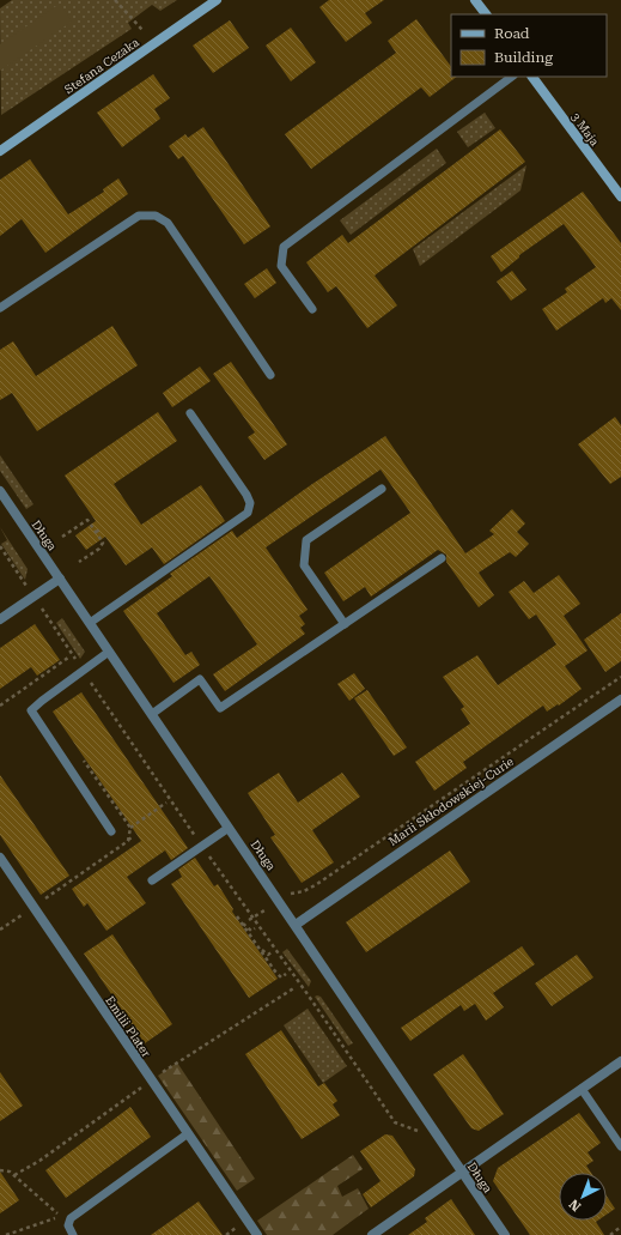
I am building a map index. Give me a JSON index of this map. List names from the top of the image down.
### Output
{
  "streets": {
    "main road": ["Stefana Cezaka", "3 Maja"],
    "street": ["Długa", "Marii Skłodowskiej-Curie", "Emilii Plater"]
  },
  "crossings": [
    ["Długa", "Marii Skłodowskiej-Curie"]
  ],
  "legend": ["Road", "Building"],
  "north": "bottom left"
}
